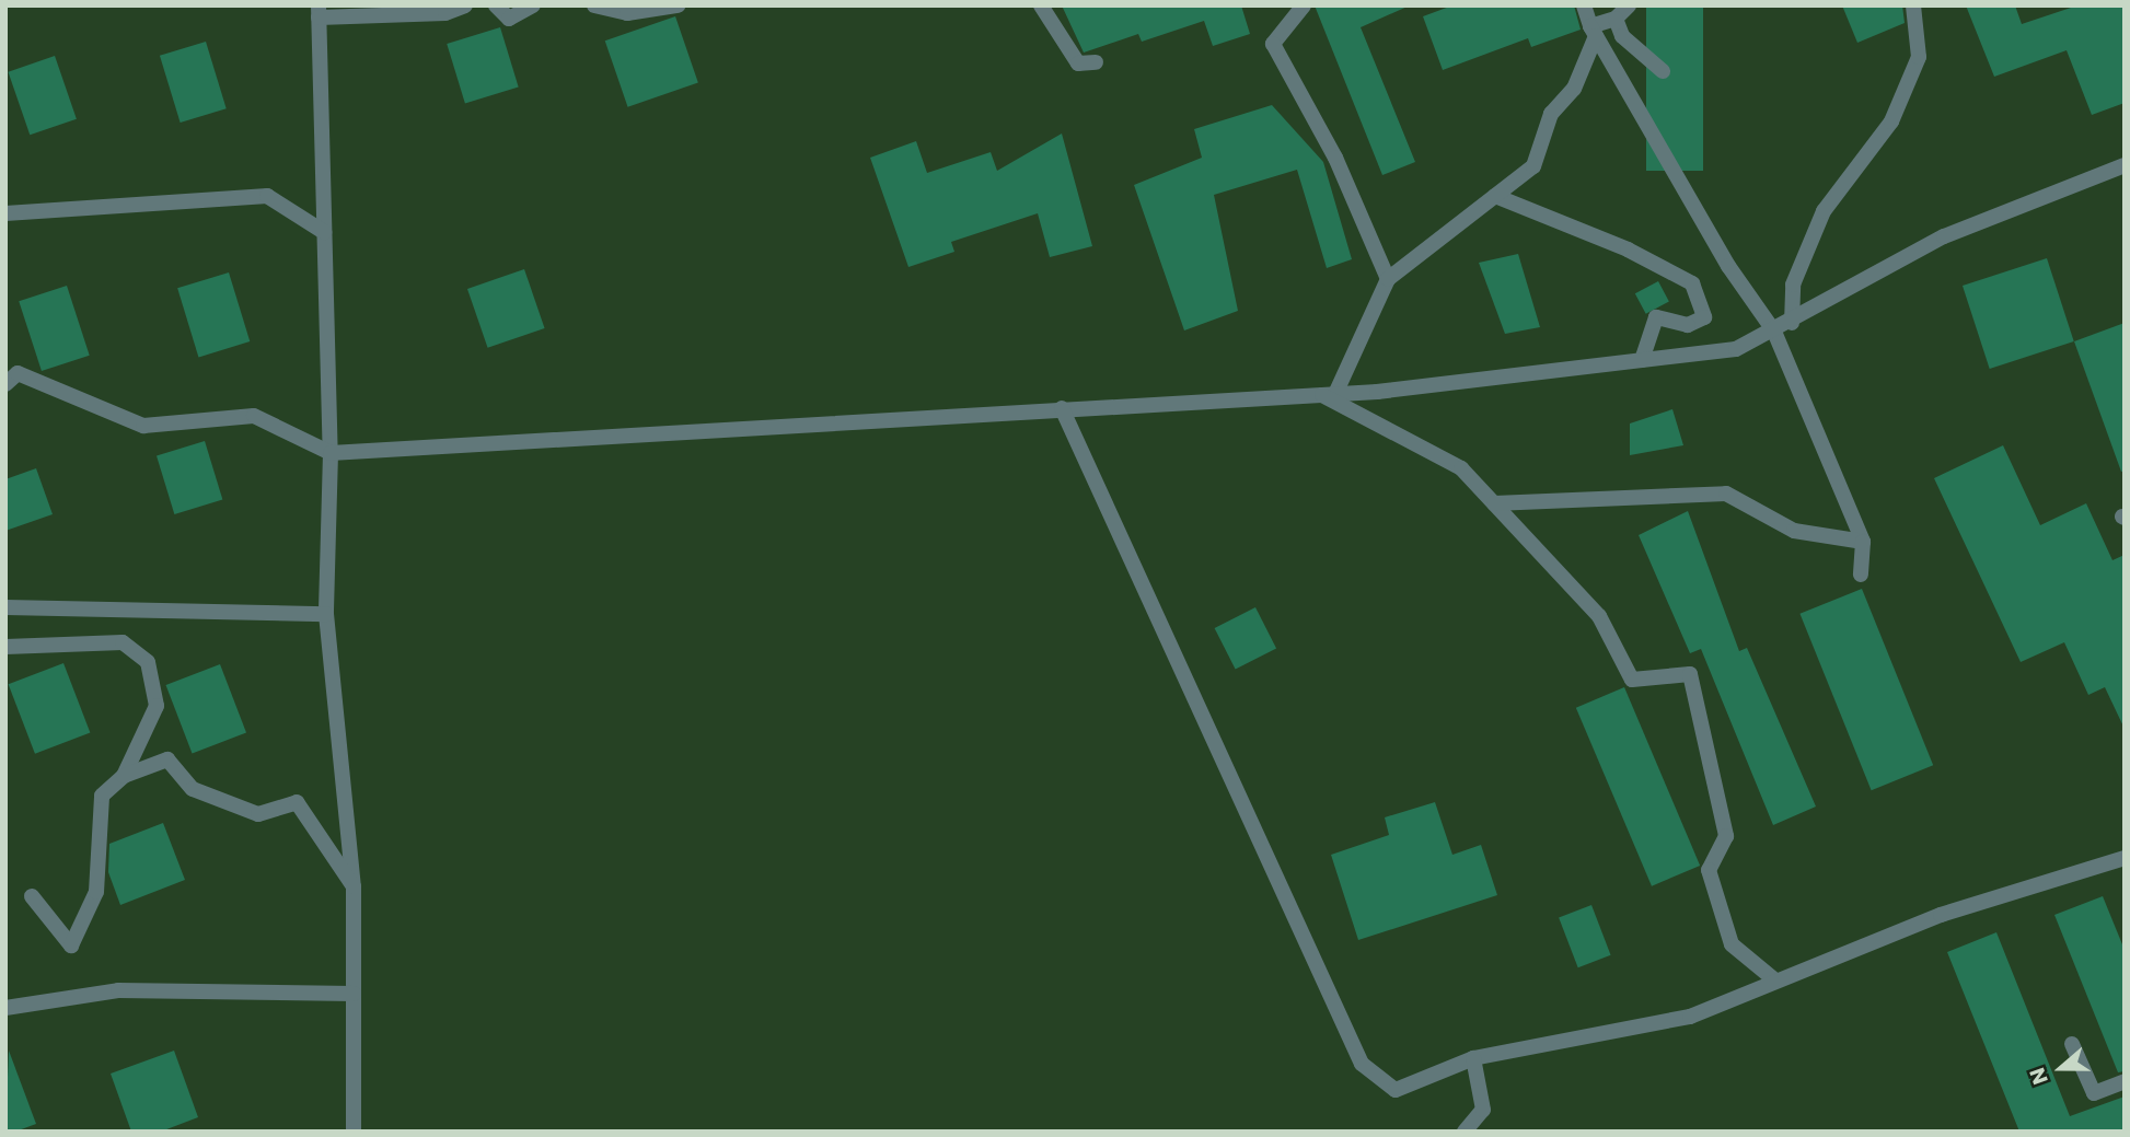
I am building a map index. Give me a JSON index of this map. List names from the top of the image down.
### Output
{
  "north": "left"
}
